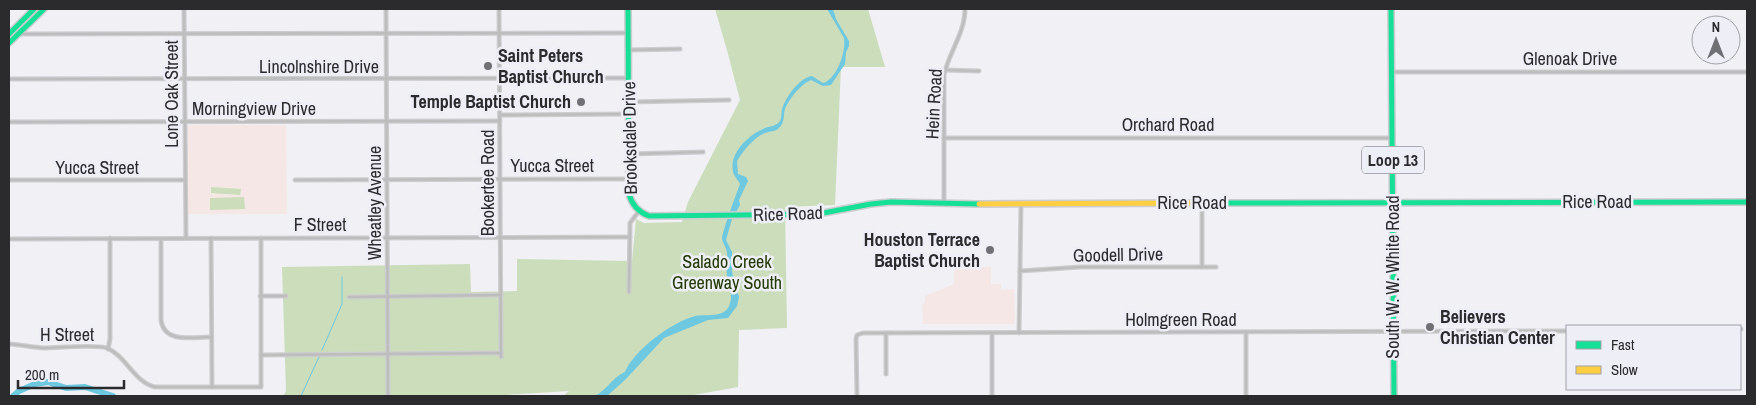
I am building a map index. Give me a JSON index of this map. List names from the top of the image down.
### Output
{
  "streets": {
    "street": [
      "Glenoak Drive",
      "Lincolnshire Drive",
      "Lone Oak Street",
      "Hein Road",
      "Morningview Drive",
      "Orchard Road",
      "Brooksdale Drive",
      "Loop 13",
      "Yucca Street",
      "Bookertee Road",
      "Rice Road",
      "Wheatley Avenue",
      "F Street",
      "Goodell Drive",
      "South W. W. White Road",
      "Holmgreen Road",
      "H Street"
    ]
  },
  "crossings": [
    ["Glenoak Drive", "South W. W. White Road"],
    ["Lincolnshire Drive", "Lone Oak Street"],
    ["Lincolnshire Drive", "Brooksdale Drive"],
    ["Lincolnshire Drive", "Bookertee Road"],
    ["Lincolnshire Drive", "Wheatley Avenue"],
    ["Lone Oak Street", "Morningview Drive"],
    ["Lone Oak Street", "Yucca Street"],
    ["Lone Oak Street", "F Street"],
    ["Hein Road", "Orchard Road"],
    ["Hein Road", "Rice Road"],
    ["Morningview Drive", "Bookertee Road"],
    ["Morningview Drive", "Wheatley Avenue"],
    ["Orchard Road", "South W. W. White Road"],
    ["Brooksdale Drive", "Yucca Street"],
    ["Brooksdale Drive", "Rice Road"],
    ["Brooksdale Drive", "F Street"],
    ["Yucca Street", "Bookertee Road"],
    ["Yucca Street", "Wheatley Avenue"],
    ["Bookertee Road", "Wheatley Avenue"],
    ["Bookertee Road", "F Street"],
    ["Rice Road", "South W. W. White Road"],
    ["Wheatley Avenue", "F Street"],
    ["South W. W. White Road", "Holmgreen Road"]
  ],
  "parks": ["Salado Creek Greenway South"],
  "places": [
    "Saint Peters Baptist Church",
    "Temple Baptist Church",
    "Houston Terrace Baptist Church",
    "Believers Christian Center"
  ],
  "legend": ["Fast", "Slow"],
  "scale_bar": "200 m",
  "north": "top"
}
